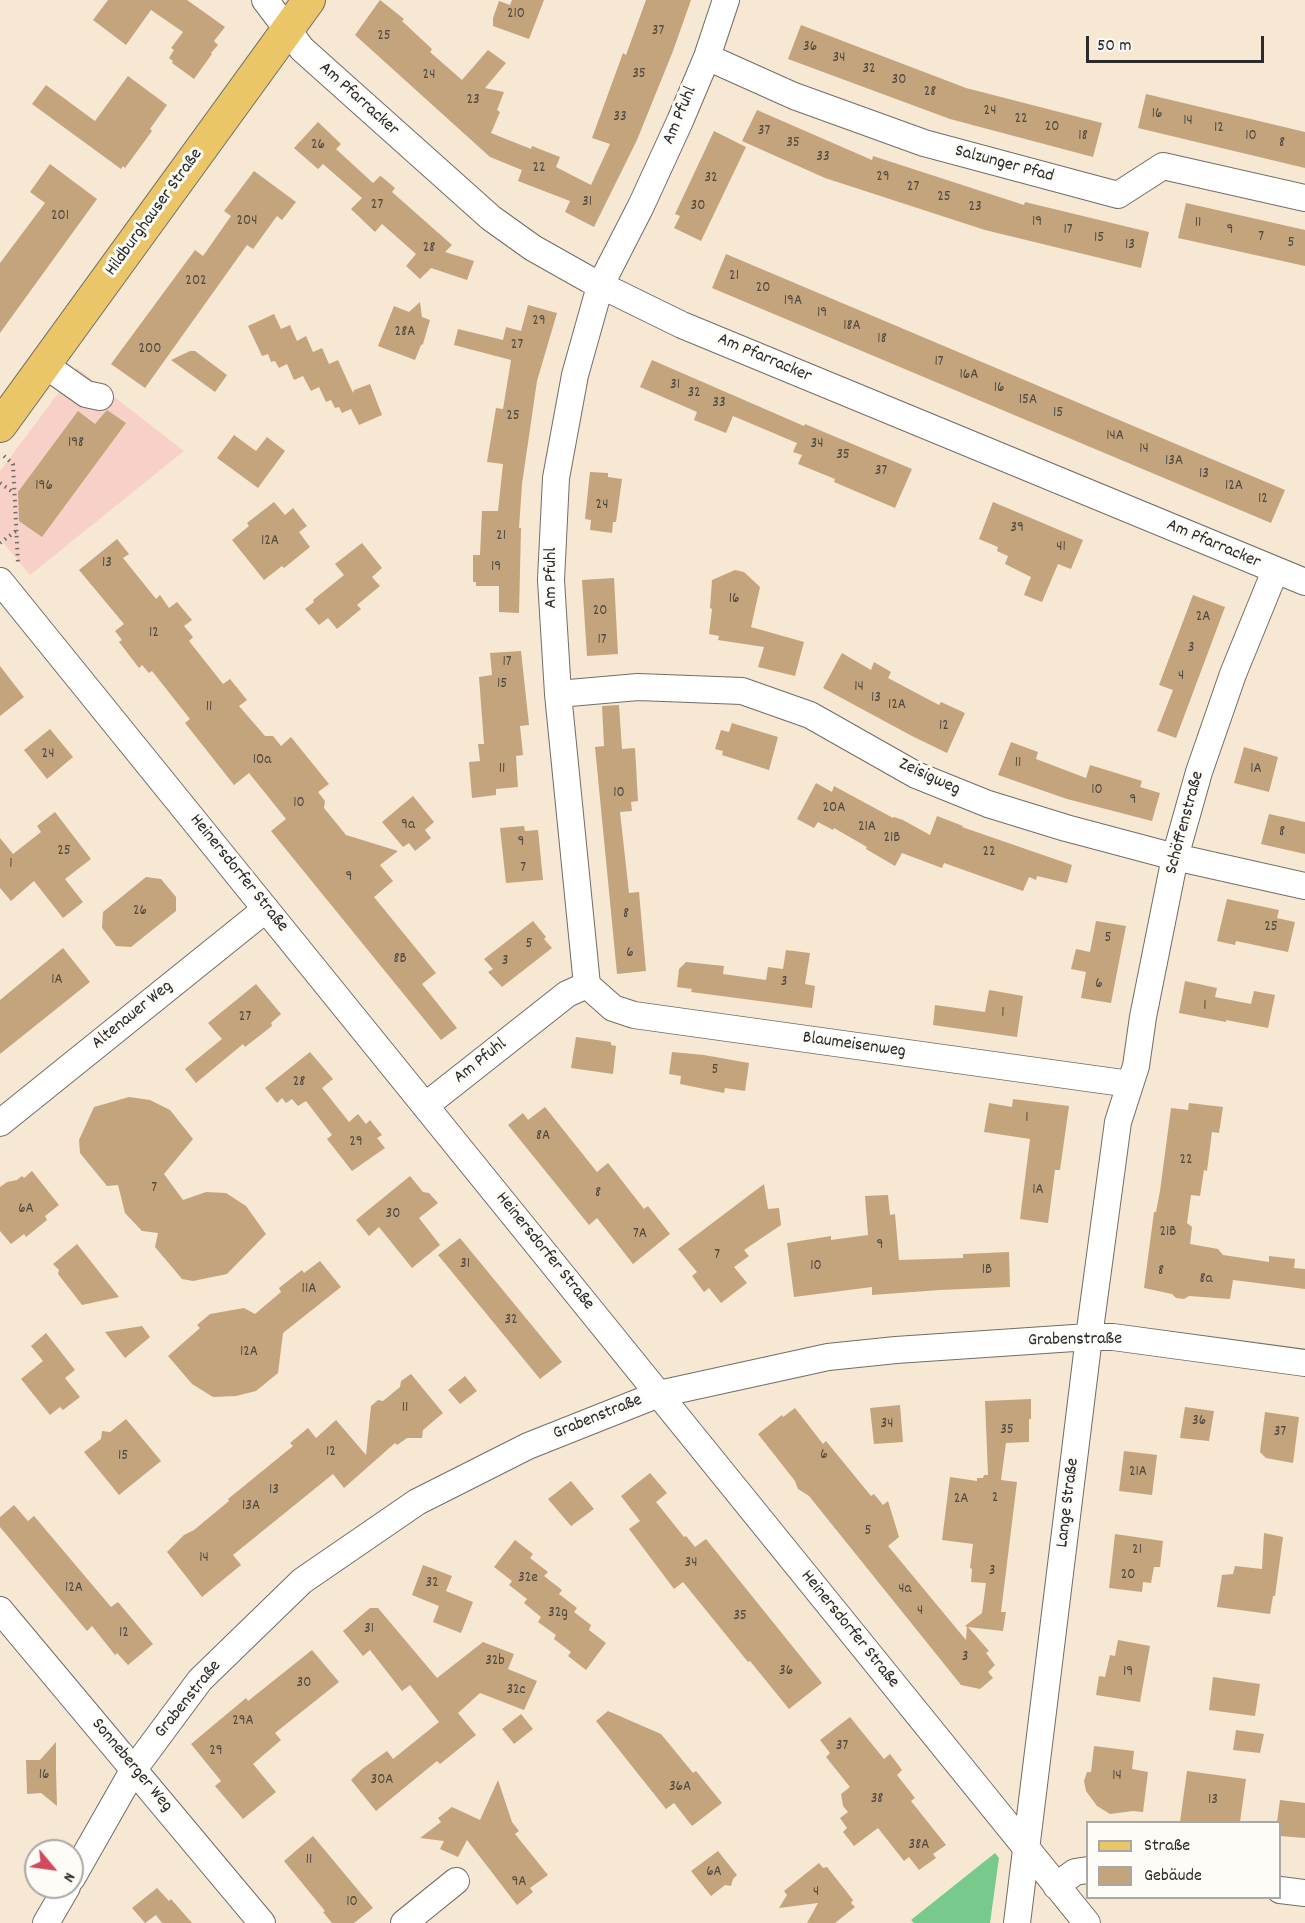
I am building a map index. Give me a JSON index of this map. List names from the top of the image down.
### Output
{
  "streets": {
    "main road": ["Hildburghauser Straße"],
    "street": [
      "Am Pfarracker",
      "Am Pfuhl",
      "Salzunger Pfad",
      "Zeisigweg",
      "Schöffenstraße",
      "Heinersdorfer Straße",
      "Altenauer Weg",
      "Blaumeisenweg",
      "Grabenstraße",
      "Lange Straße",
      "Sonneberger Weg"
    ]
  },
  "crossings": [
    ["Am Pfarracker", "Am Pfuhl"],
    ["Am Pfarracker", "Hildburghauser Straße"],
    ["Am Pfarracker", "Schöffenstraße"],
    ["Am Pfuhl", "Salzunger Pfad"],
    ["Am Pfuhl", "Zeisigweg"],
    ["Am Pfuhl", "Heinersdorfer Straße"],
    ["Am Pfuhl", "Blaumeisenweg"],
    ["Zeisigweg", "Schöffenstraße"],
    ["Schöffenstraße", "Blaumeisenweg"],
    ["Schöffenstraße", "Lange Straße"],
    ["Heinersdorfer Straße", "Altenauer Weg"],
    ["Heinersdorfer Straße", "Grabenstraße"],
    ["Heinersdorfer Straße", "Lange Straße"],
    ["Blaumeisenweg", "Lange Straße"],
    ["Grabenstraße", "Lange Straße"],
    ["Grabenstraße", "Sonneberger Weg"]
  ],
  "house_numbers": [
    "210",
    "37",
    "25",
    "36",
    "34",
    "32",
    "35",
    "24",
    "30",
    "28",
    "23",
    "24",
    "16",
    "33",
    "22",
    "14",
    "20",
    "12",
    "37",
    "18",
    "10",
    "35",
    "8",
    "26",
    "33",
    "22",
    "29",
    "32",
    "27",
    "25",
    "31",
    "27",
    "30",
    "23",
    "201",
    "204",
    "19",
    "11",
    "17",
    "9",
    "7",
    "15",
    "5",
    "13",
    "28",
    "21",
    "202",
    "20",
    "19A",
    "19",
    "29",
    "18A",
    "28A",
    "18",
    "27",
    "200",
    "17",
    "16A",
    "31",
    "16",
    "32",
    "15A",
    "33",
    "15",
    "25",
    "14A",
    "198",
    "34",
    "14",
    "35",
    "13A",
    "37",
    "13",
    "196",
    "12A",
    "12",
    "24",
    "39",
    "21",
    "12A",
    "41",
    "13",
    "19",
    "16",
    "20",
    "2A",
    "12",
    "17",
    "3",
    "17",
    "4",
    "15",
    "14",
    "13",
    "12A",
    "11",
    "12",
    "24",
    "10a",
    "11",
    "11",
    "1A",
    "10",
    "10",
    "9",
    "10",
    "20A",
    "9a",
    "21A",
    "8",
    "21B",
    "9",
    "25",
    "22",
    "1",
    "7",
    "9",
    "26",
    "8",
    "25",
    "5",
    "5",
    "6",
    "8B",
    "3",
    "1A",
    "3",
    "6",
    "1",
    "1",
    "27",
    "5",
    "28",
    "1",
    "8A",
    "29",
    "22",
    "7",
    "1A",
    "8",
    "6A",
    "30",
    "21B",
    "7A",
    "9",
    "7",
    "31",
    "10",
    "1B",
    "8",
    "8a",
    "11A",
    "32",
    "12A",
    "11",
    "36",
    "34",
    "35",
    "37",
    "12",
    "6",
    "15",
    "21A",
    "13",
    "2",
    "2A",
    "13A",
    "5",
    "21",
    "14",
    "34",
    "3",
    "20",
    "32e",
    "32",
    "12A",
    "4a",
    "4",
    "32g",
    "35",
    "31",
    "12",
    "3",
    "32b",
    "36",
    "19",
    "30",
    "32c",
    "29A",
    "37",
    "29",
    "16",
    "14",
    "30A",
    "36A",
    "38",
    "13",
    "38A",
    "11",
    "6A",
    "9A",
    "4",
    "10"
  ],
  "legend": ["Straße", "Gebäude"],
  "scale_bar": "50 m",
  "north": "bottom right"
}
